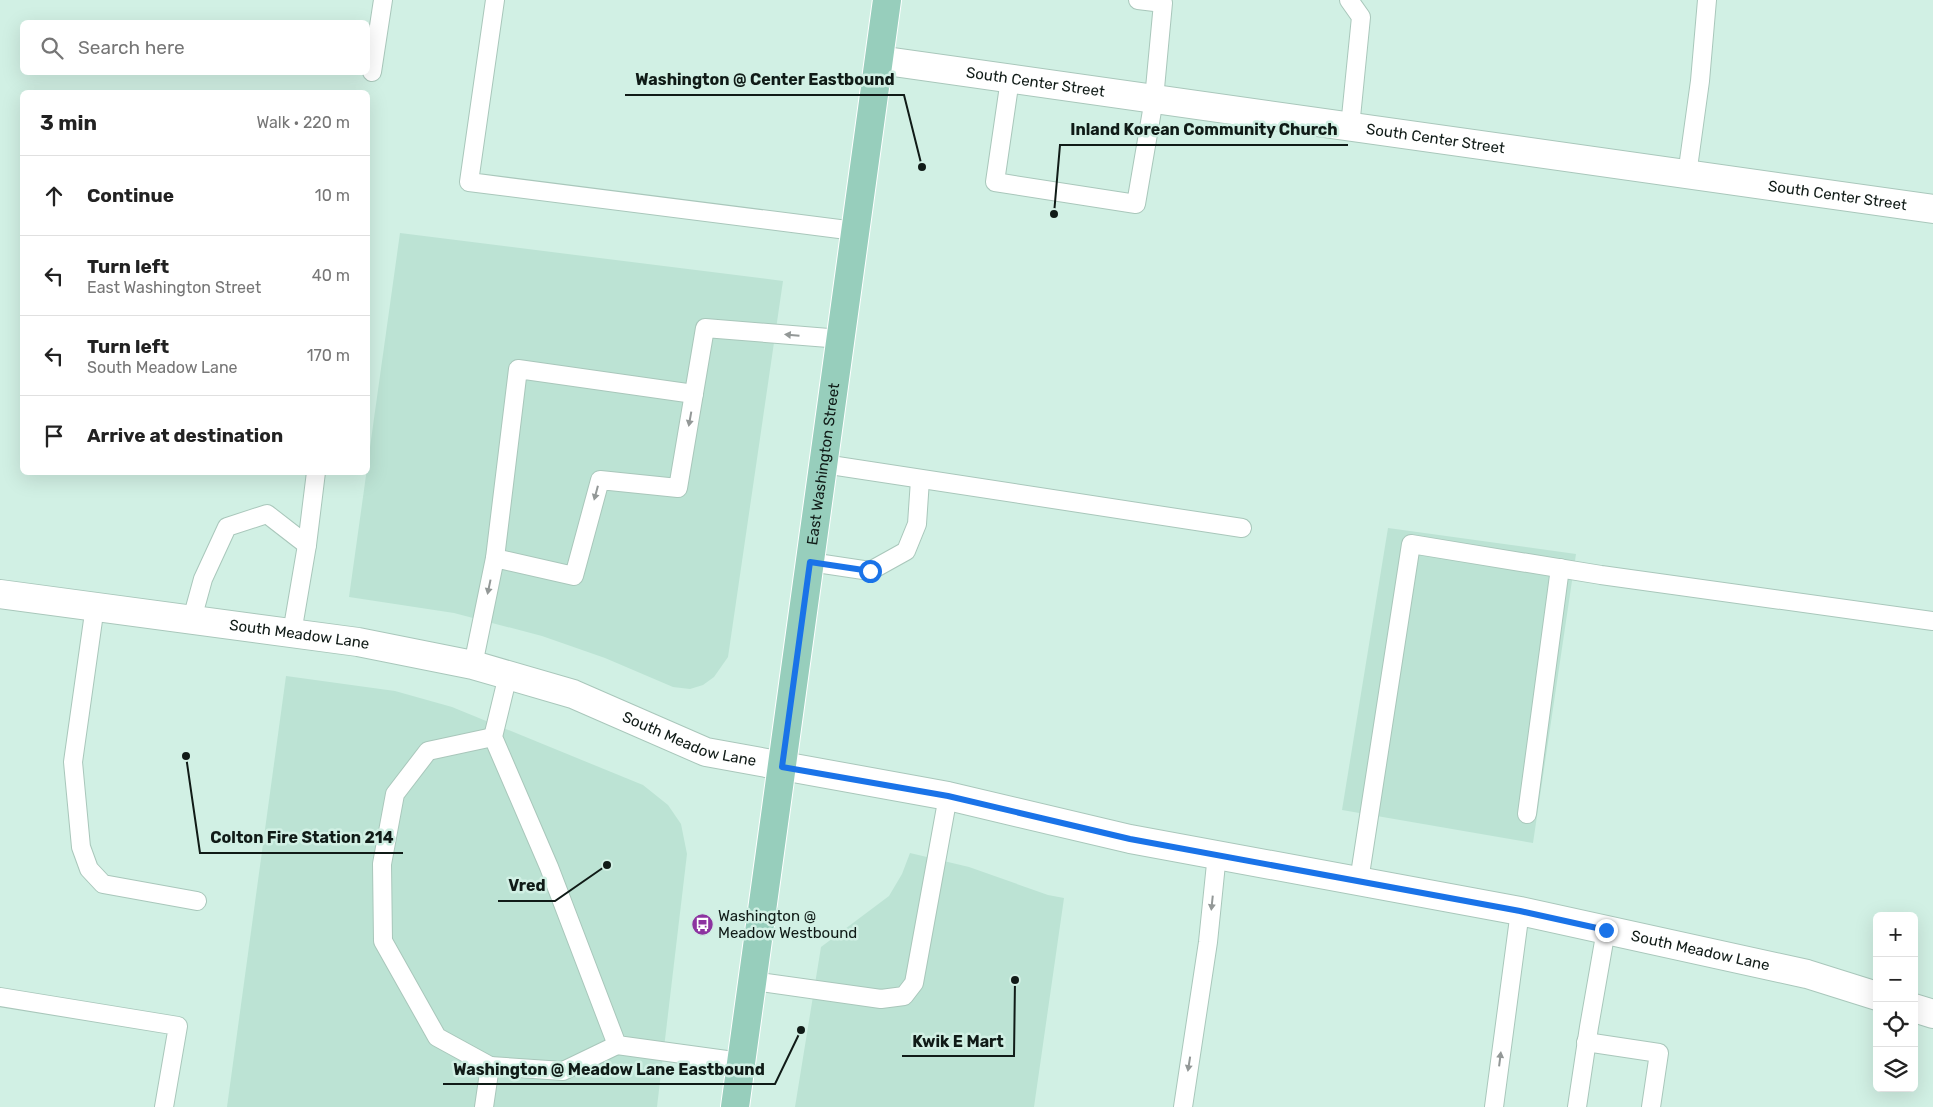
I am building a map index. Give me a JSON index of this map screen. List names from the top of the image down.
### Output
{
  "streets": {
    "main road": ["East Washington Street"],
    "street": ["South Center Street", "South Meadow Lane"]
  },
  "crossings": [
    ["South Center Street", "East Washington Street"],
    ["East Washington Street", "South Meadow Lane"]
  ],
  "places": {
    "other": [
      "Washington @ Center Eastbound",
      "Inland Korean Community Church",
      "Colton Fire Station 214",
      "Vred",
      "Kwik E Mart",
      "Washington @ Meadow Lane Eastbound"
    ],
    "bus stop": ["Washington @ Meadow Westbound"]
  },
  "page": {
    "search": "Search here",
    "heading": ["3 min", "Walk · 220 m"],
    "list": [
      ["Continue", "10 m"],
      ["Turn left", "East Washington Street", "40 m"],
      ["Turn left", "South Meadow Lane", "170 m"],
      "Arrive at destination"
    ],
    "map_buttons": ["+", "−"]
  }
}
